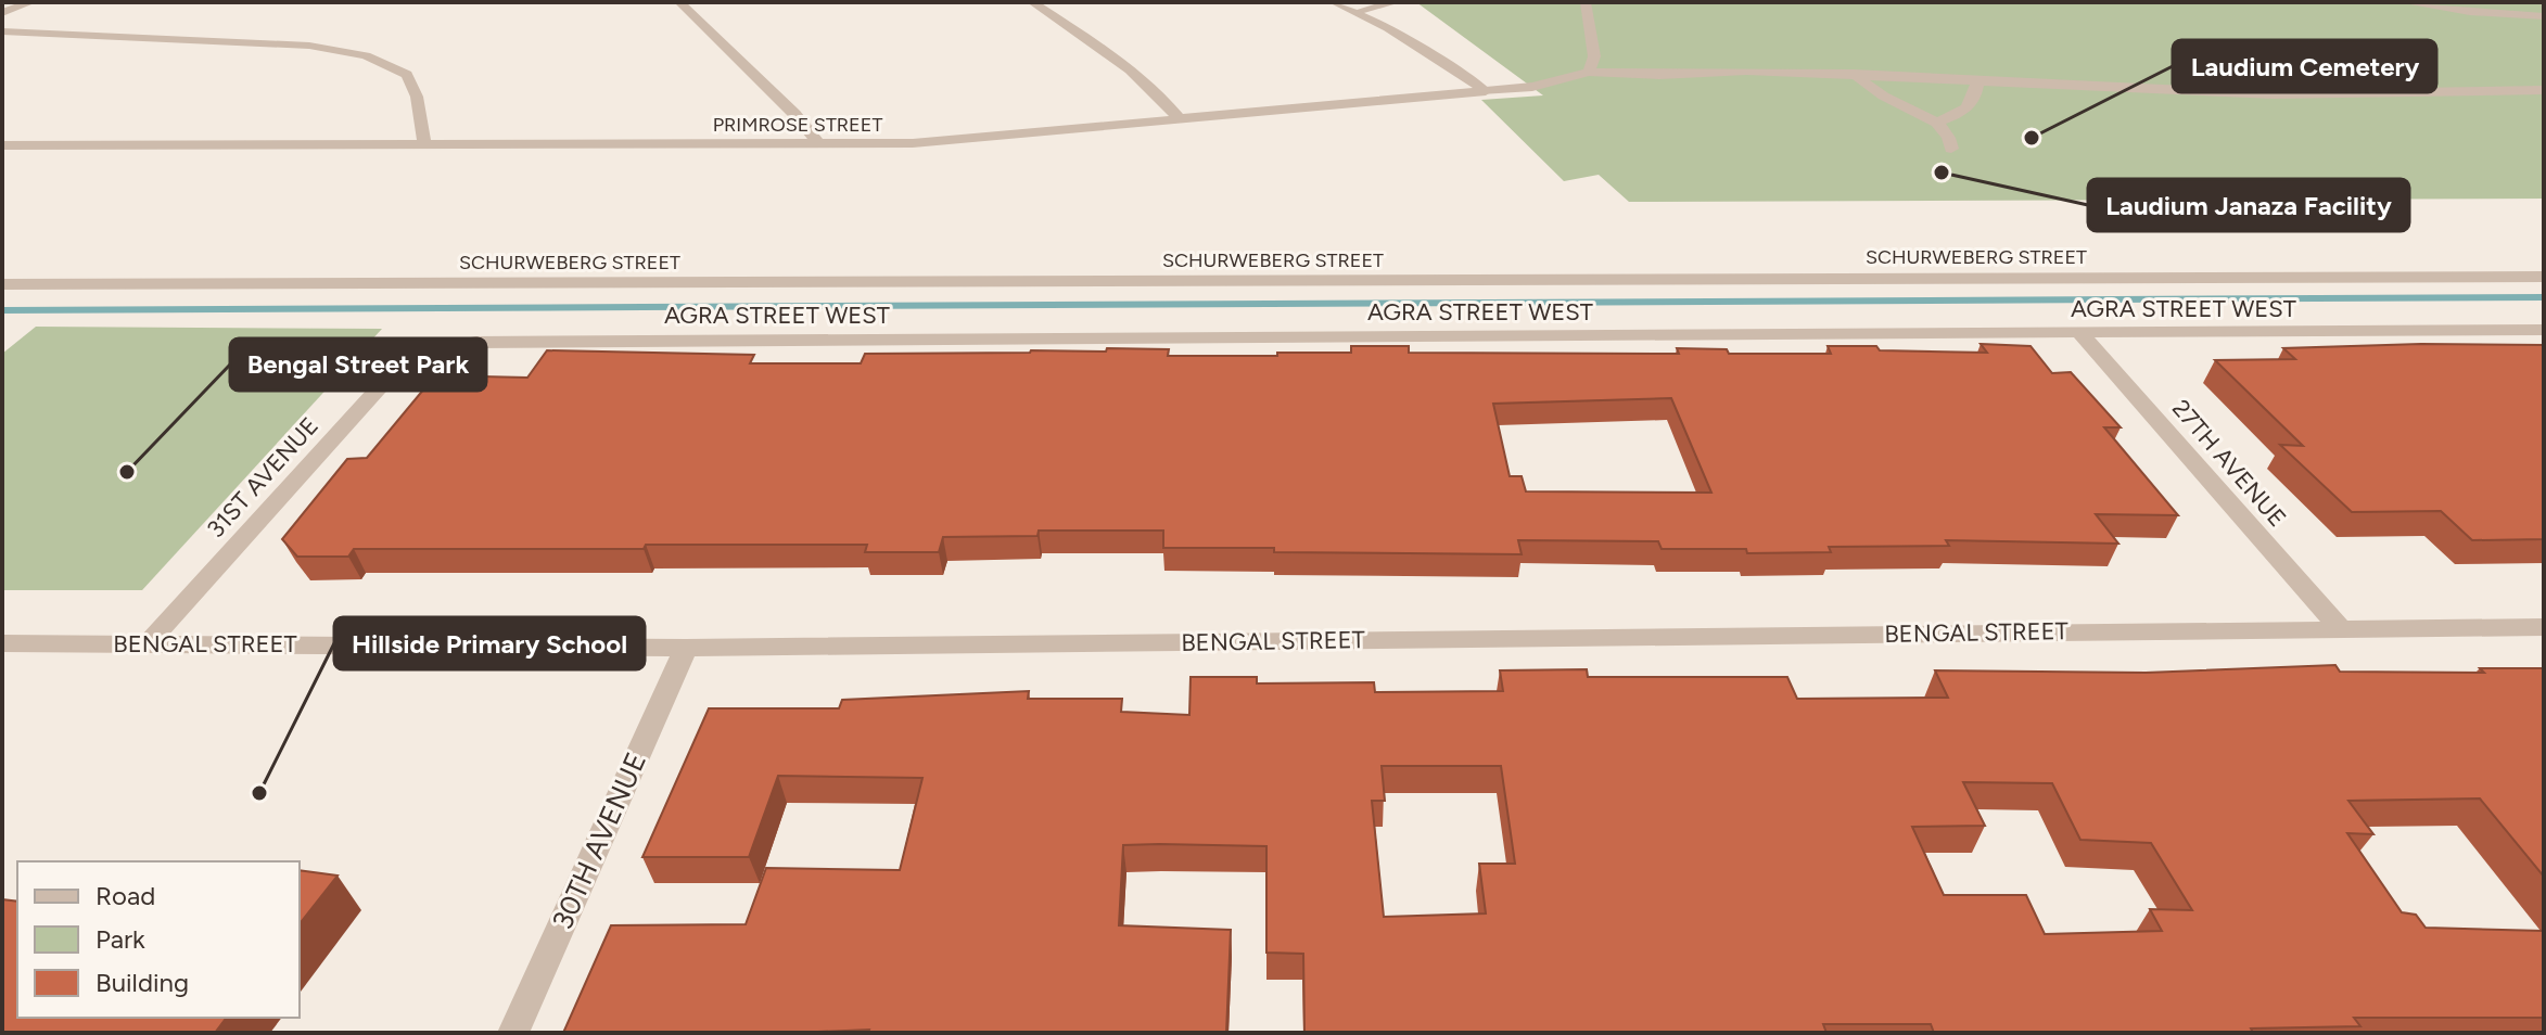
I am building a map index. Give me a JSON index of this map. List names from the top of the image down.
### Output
{
  "streets": {
    "street": [
      "PRIMROSE STREET",
      "SCHURWEBERG STREET",
      "AGRA STREET WEST",
      "27TH AVENUE",
      "31ST AVENUE",
      "BENGAL STREET",
      "30TH AVENUE"
    ]
  },
  "crossings": [
    ["AGRA STREET WEST", "27TH AVENUE"],
    ["AGRA STREET WEST", "31ST AVENUE"],
    ["27TH AVENUE", "BENGAL STREET"],
    ["31ST AVENUE", "BENGAL STREET"],
    ["BENGAL STREET", "30TH AVENUE"]
  ],
  "places": [
    "Laudium Cemetery",
    "Laudium Janaza Facility",
    "Bengal Street Park",
    "Hillside Primary School"
  ],
  "legend": ["Road", "Park", "Building"]
}
